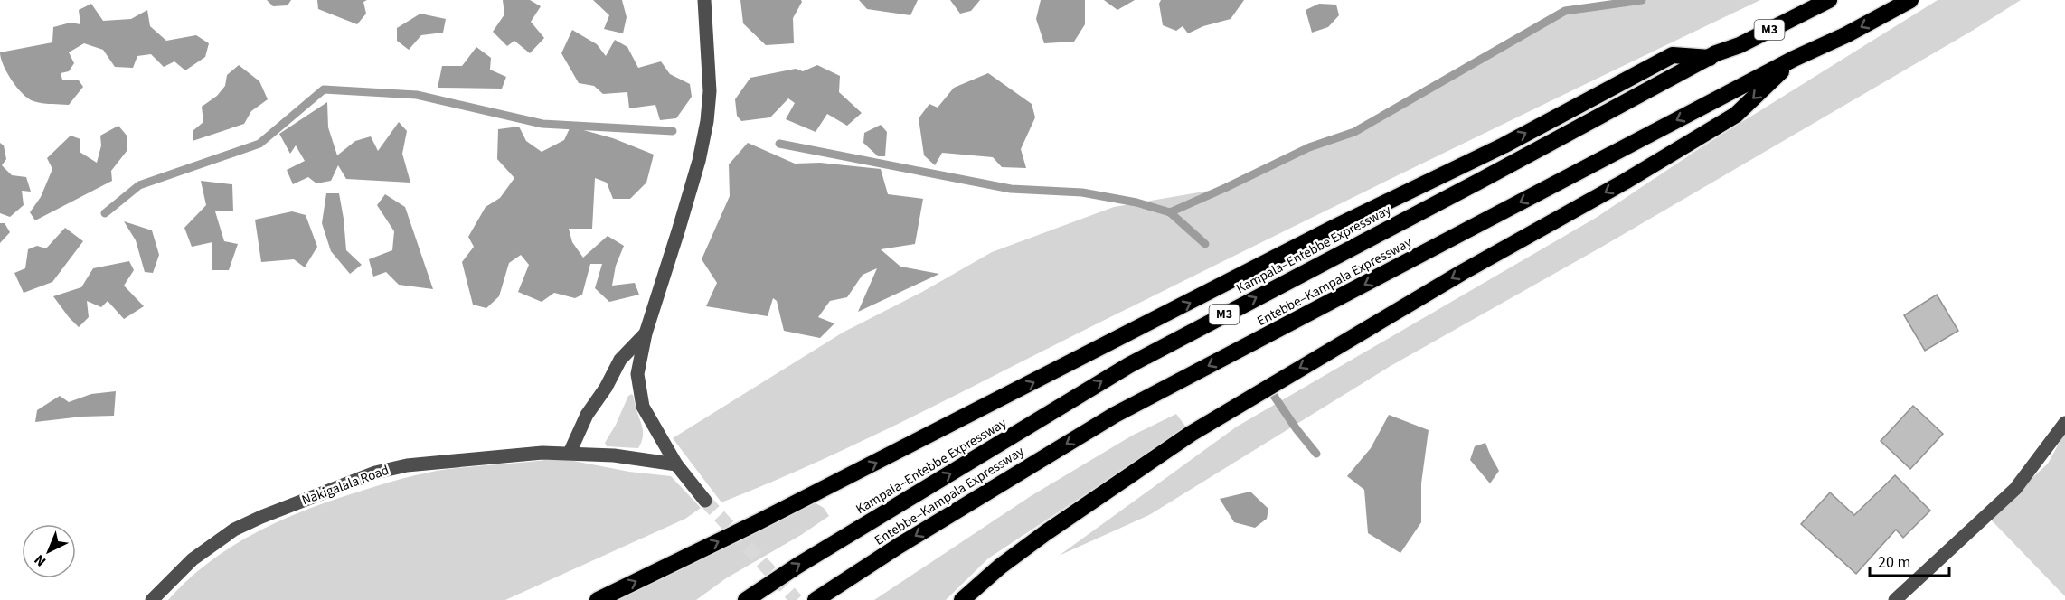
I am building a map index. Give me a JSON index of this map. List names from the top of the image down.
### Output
{
  "streets": {
    "highway": ["M3", "Kampala–Entebbe Expressway", "Entebbe–Kampala Expressway"],
    "street": ["Nakigalala Road"]
  },
  "crossings": [
    ["M3", "Kampala–Entebbe Expressway"]
  ],
  "scale_bar": "20 m",
  "north": "bottom left"
}
